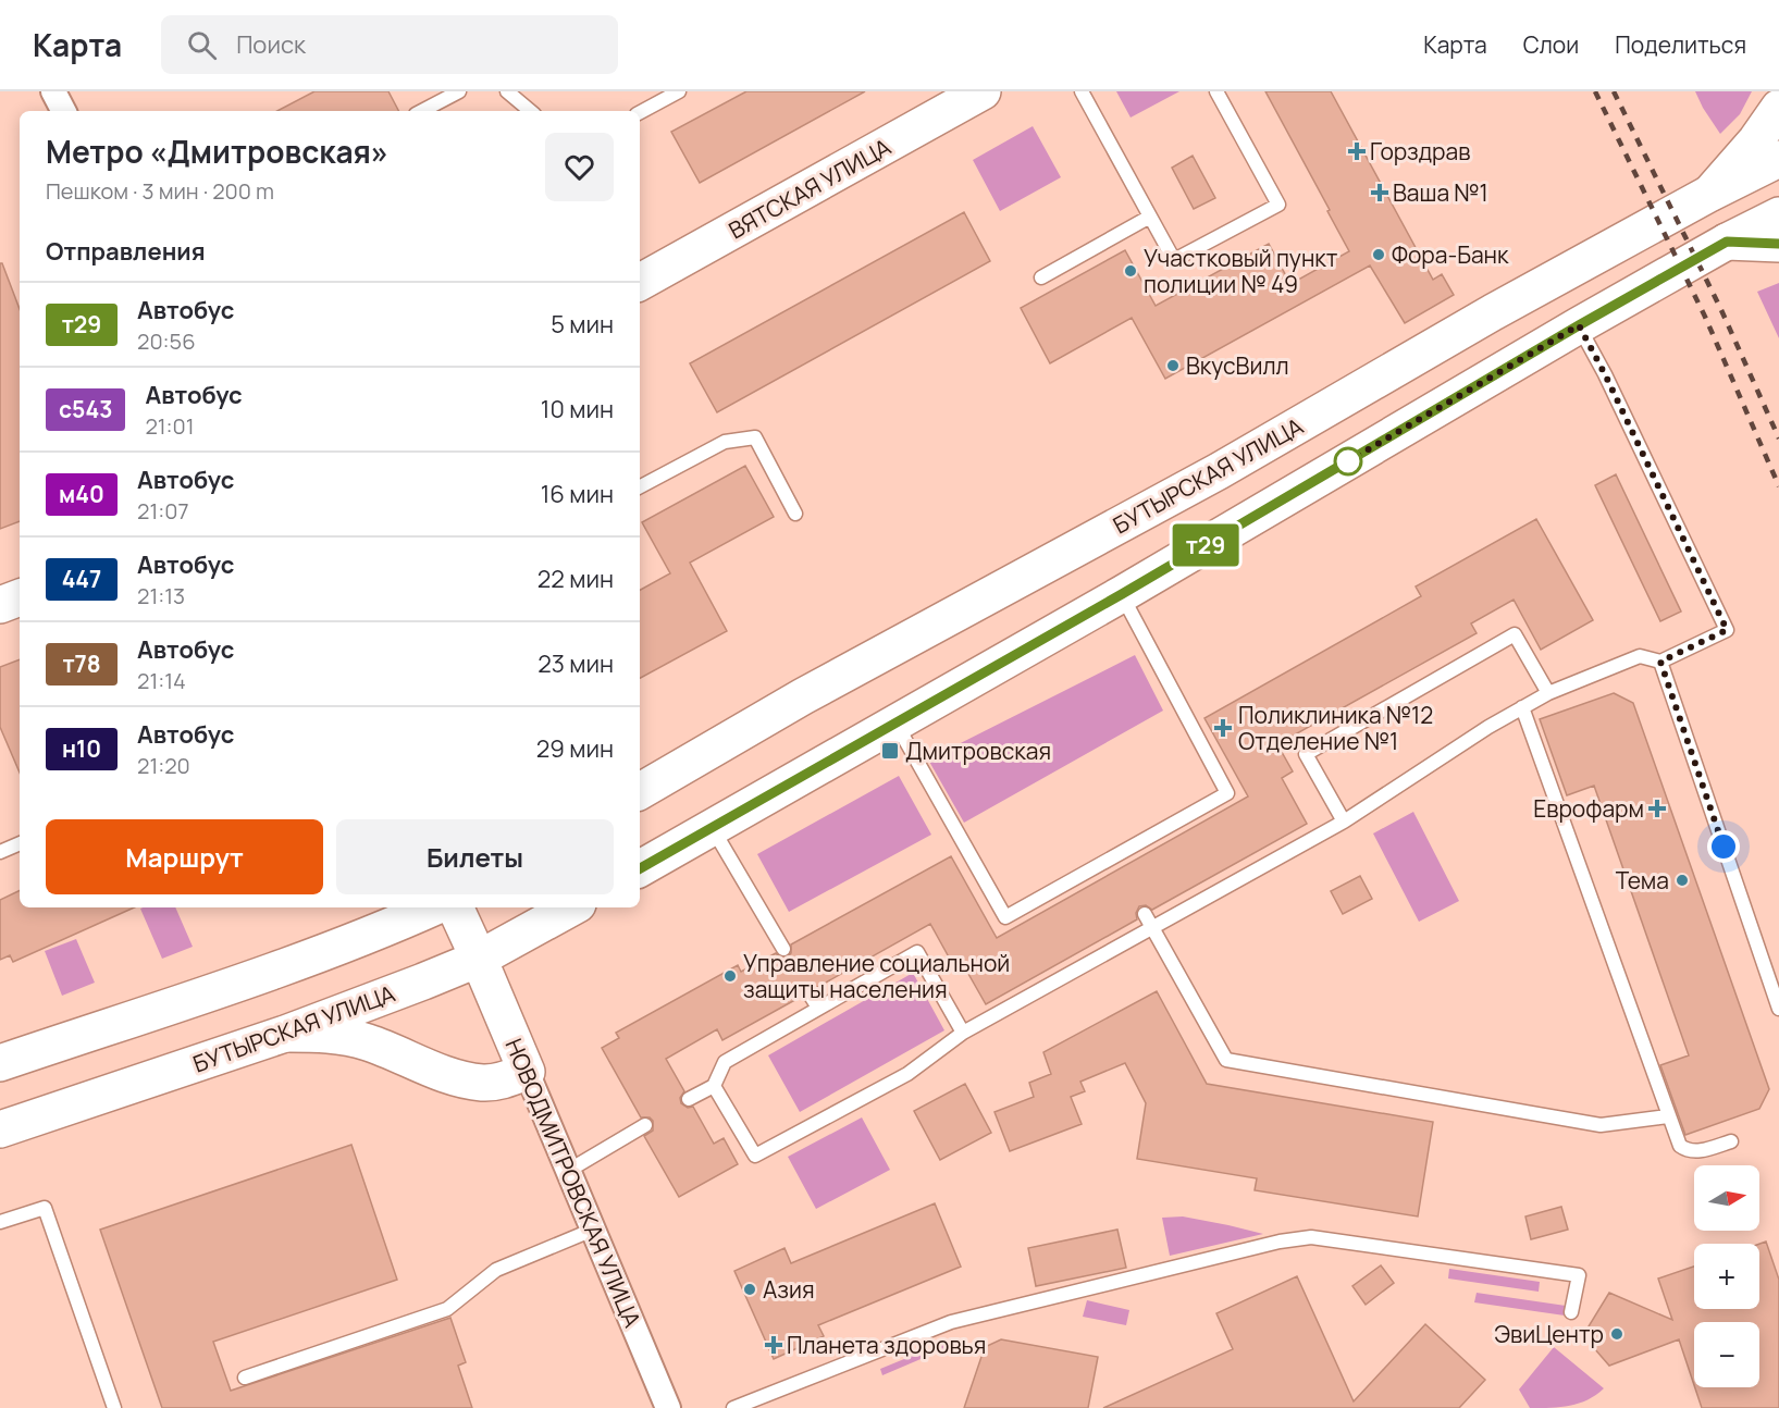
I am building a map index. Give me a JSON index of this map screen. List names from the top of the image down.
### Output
{
  "streets": {
    "main road": ["ВЯТСКАЯ УЛИЦА", "БУТЫРСКАЯ УЛИЦА", "НОВОДМИТРОВСКАЯ УЛИЦА"]
  },
  "crossings": [
    ["БУТЫРСКАЯ УЛИЦА", "НОВОДМИТРОВСКАЯ УЛИЦА"]
  ],
  "places": {
    "health": [
      "Горздрав",
      "Ваша №1",
      "Поликлиника №12 Отделение №1",
      "Еврофарм",
      "Планета здоровья"
    ],
    "other": [
      "Фора-Банк",
      "Участковый пункт полиции № 49",
      "ВкусВилл",
      "Тема",
      "Управление социальной защиты населения",
      "Азия",
      "ЭвиЦентр"
    ],
    "transit": ["Дмитровская"]
  },
  "lines": ["bus line т29"],
  "north": "right",
  "page": {
    "header": "Карта",
    "search": "Поиск",
    "nav": ["Карта", "Слои", "Поделиться"],
    "on_map": "т29",
    "heading": [
      ["Метро «Дмитровская»", "Пешком · 3 мин · 200 m"],
      "Отправления"
    ],
    "list": [
      {
        "mark": "т29",
        "name": "Автобус",
        "note": "20:56",
        "value": "5 мин"
      },
      {
        "mark": "с543",
        "name": "Автобус",
        "note": "21:01",
        "value": "10 мин"
      },
      {
        "mark": "м40",
        "name": "Автобус",
        "note": "21:07",
        "value": "16 мин"
      },
      {
        "mark": "447",
        "name": "Автобус",
        "note": "21:13",
        "value": "22 мин"
      },
      {
        "mark": "т78",
        "name": "Автобус",
        "note": "21:14",
        "value": "23 мин"
      },
      {
        "mark": "н10",
        "name": "Автобус",
        "note": "21:20",
        "value": "29 мин"
      }
    ],
    "buttons": ["Маршрут", "Билеты"],
    "map_buttons": ["+", "−"]
  }
}
